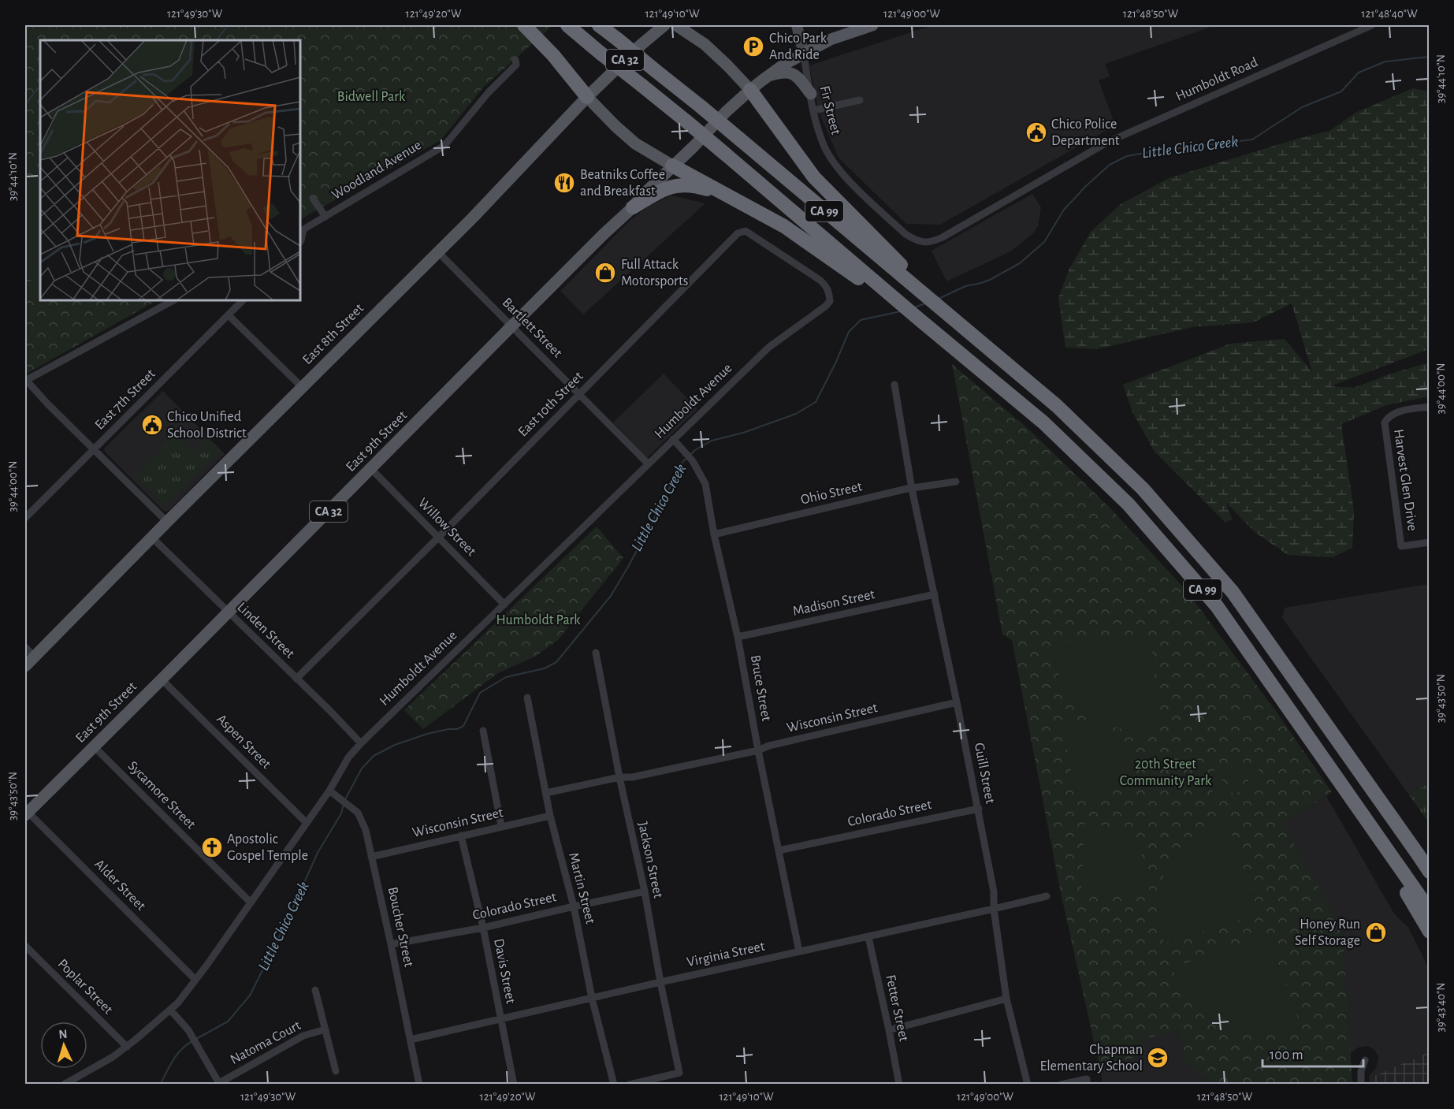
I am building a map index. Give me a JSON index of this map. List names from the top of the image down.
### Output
{
  "streets": {
    "highway": ["CA 99"],
    "main road": ["CA 32", "East 8th Street", "East 9th Street"],
    "street": [
      "Humboldt Road",
      "Fir Street",
      "Woodland Avenue",
      "Bartlett Street",
      "East 7th Street",
      "Humboldt Avenue",
      "East 10th Street",
      "Harvest Glen Drive",
      "Ohio Street",
      "Willow Street",
      "Madison Street",
      "Linden Street",
      "Bruce Street",
      "Wisconsin Street",
      "Aspen Street",
      "Guill Street",
      "Sycamore Street",
      "Colorado Street",
      "Jackson Street",
      "Alder Street",
      "Martin Street",
      "Boucher Street",
      "Virginia Street",
      "Davis Street",
      "Poplar Street",
      "Fetter Street",
      "Natoma Court"
    ]
  },
  "crossings": [
    ["CA 32", "Fir Street"],
    ["CA 32", "East 9th Street"],
    ["Humboldt Road", "Fir Street"],
    ["Bartlett Street", "East 8th Street"],
    ["Bartlett Street", "Humboldt Avenue"],
    ["Bartlett Street", "East 10th Street"],
    ["Bartlett Street", "East 9th Street"],
    ["East 8th Street", "Linden Street"],
    ["Humboldt Avenue", "East 10th Street"],
    ["Humboldt Avenue", "Willow Street"],
    ["Humboldt Avenue", "Linden Street"],
    ["Humboldt Avenue", "Bruce Street"],
    ["Humboldt Avenue", "Aspen Street"],
    ["Humboldt Avenue", "Sycamore Street"],
    ["Humboldt Avenue", "Alder Street"],
    ["Humboldt Avenue", "Boucher Street"],
    ["Humboldt Avenue", "Poplar Street"],
    ["East 10th Street", "Willow Street"],
    ["East 10th Street", "Linden Street"],
    ["East 9th Street", "Willow Street"],
    ["East 9th Street", "Linden Street"],
    ["East 9th Street", "Aspen Street"],
    ["East 9th Street", "Sycamore Street"],
    ["East 9th Street", "Alder Street"],
    ["Ohio Street", "Bruce Street"],
    ["Ohio Street", "Guill Street"],
    ["Madison Street", "Bruce Street"],
    ["Madison Street", "Guill Street"],
    ["Bruce Street", "Wisconsin Street"],
    ["Bruce Street", "Colorado Street"],
    ["Bruce Street", "Virginia Street"],
    ["Wisconsin Street", "Guill Street"],
    ["Wisconsin Street", "Jackson Street"],
    ["Wisconsin Street", "Martin Street"],
    ["Wisconsin Street", "Boucher Street"],
    ["Wisconsin Street", "Davis Street"],
    ["Guill Street", "Colorado Street"],
    ["Guill Street", "Virginia Street"],
    ["Colorado Street", "Jackson Street"],
    ["Colorado Street", "Martin Street"],
    ["Colorado Street", "Boucher Street"],
    ["Colorado Street", "Davis Street"],
    ["Jackson Street", "Virginia Street"],
    ["Martin Street", "Virginia Street"],
    ["Boucher Street", "Virginia Street"],
    ["Virginia Street", "Davis Street"],
    ["Virginia Street", "Fetter Street"]
  ],
  "water": ["Little Chico Creek"],
  "parks": ["Bidwell Park", "Humboldt Park", "20th Street Community Park"],
  "places": {
    "parking": ["Chico Park And Ride"],
    "public building": ["Chico Police Department", "Chico Unified School District"],
    "restaurant": ["Beatniks Coffee and Breakfast"],
    "shop": ["Full Attack Motorsports", "Honey Run Self Storage"],
    "church": ["Apostolic Gospel Temple"],
    "school or university": ["Chapman Elementary School"]
  },
  "scale_bar": "100 m",
  "north": "top",
  "coordinates": [
    "121°49'30\"W",
    "121°49'20\"W",
    "121°49'10\"W",
    "121°49'00\"W",
    "121°48'50\"W",
    "121°48'40\"W",
    "39°44'10\"N",
    "39°44'00\"N",
    "39°43'50\"N",
    "39°43'40\"N"
  ]
}
